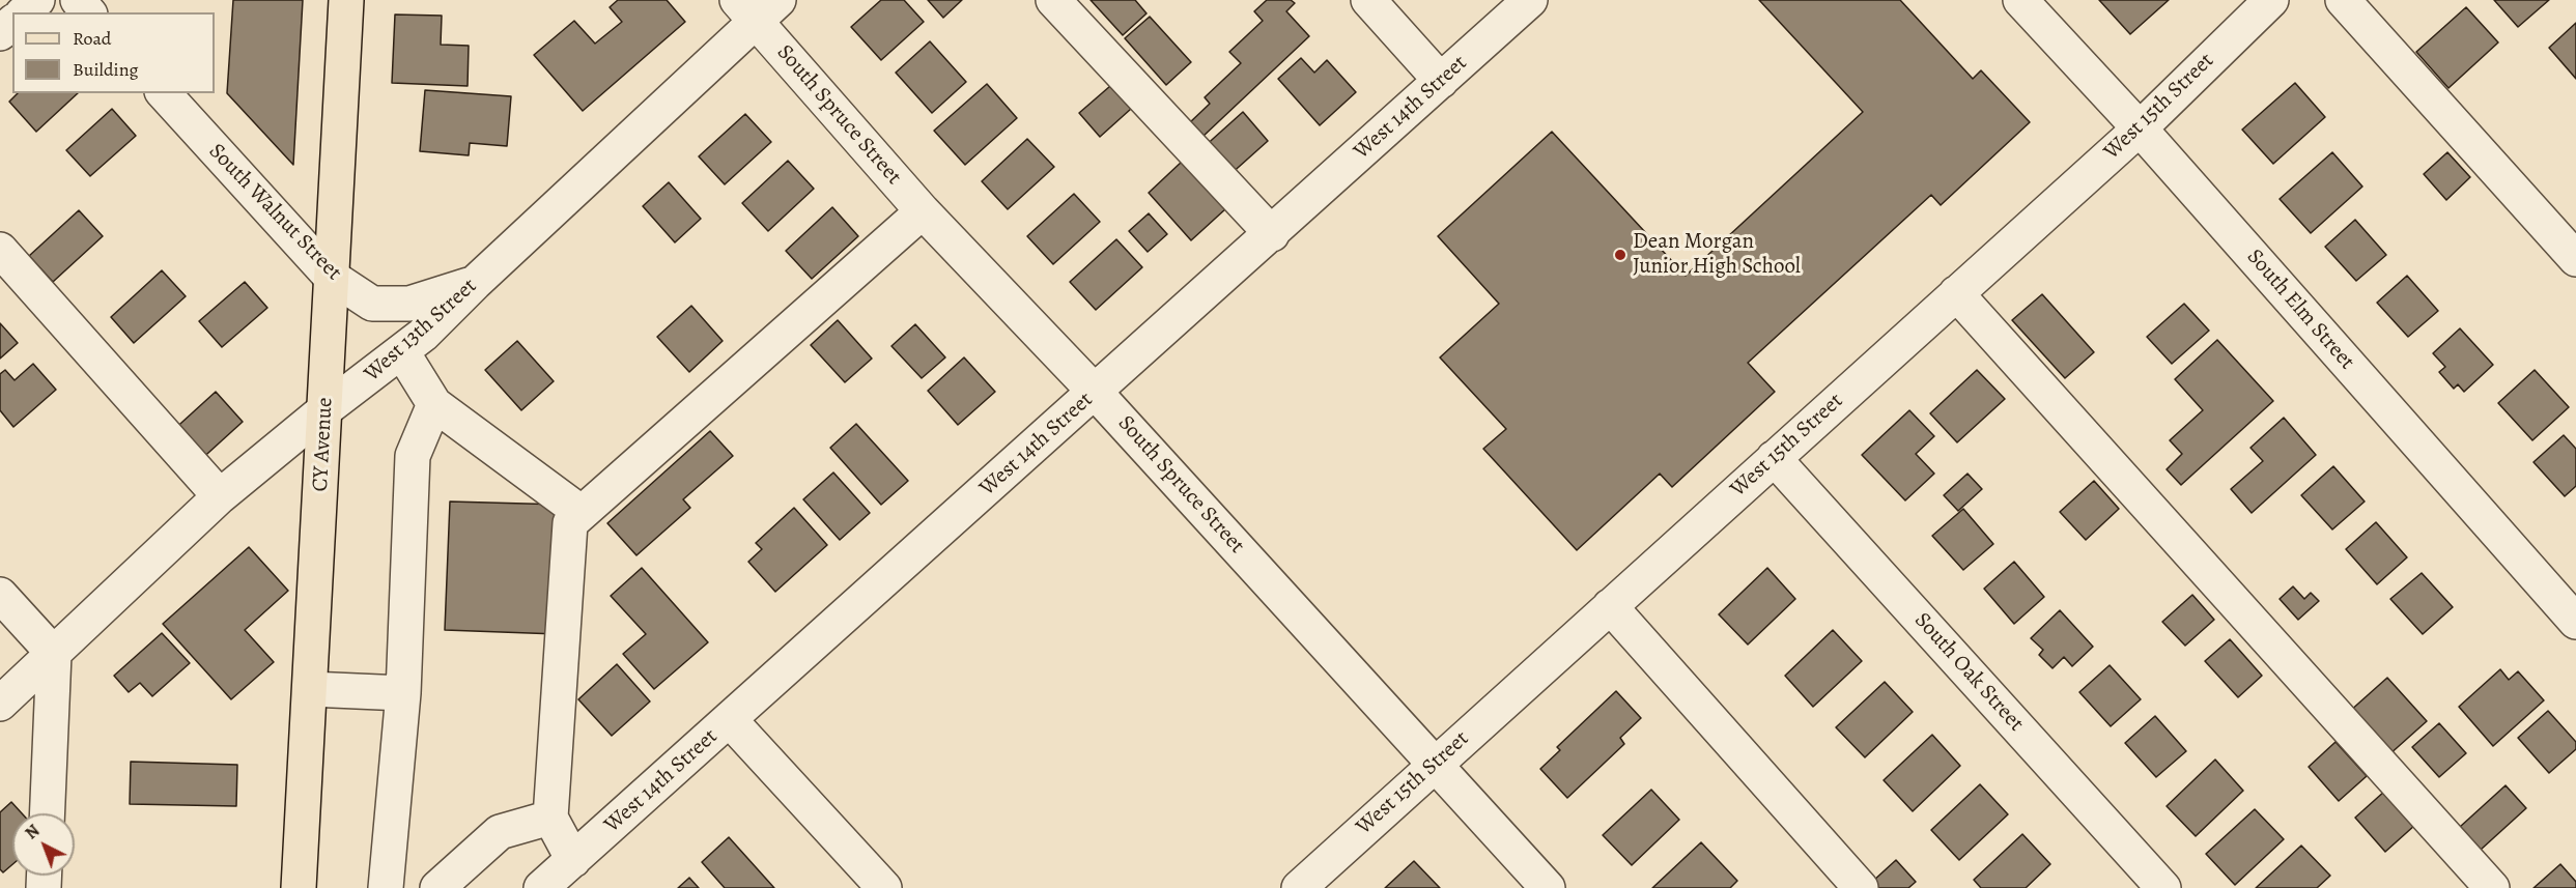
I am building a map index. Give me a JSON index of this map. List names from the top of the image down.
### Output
{
  "streets": {
    "main road": ["CY Avenue"],
    "street": [
      "West 15th Street",
      "West 14th Street",
      "South Spruce Street",
      "South Walnut Street",
      "South Elm Street",
      "West 13th Street",
      "South Oak Street"
    ]
  },
  "crossings": [
    ["West 15th Street", "South Spruce Street"],
    ["West 15th Street", "South Elm Street"],
    ["West 15th Street", "South Oak Street"],
    ["West 14th Street", "South Spruce Street"],
    ["South Spruce Street", "West 13th Street"],
    ["South Walnut Street", "West 13th Street"],
    ["South Walnut Street", "CY Avenue"],
    ["West 13th Street", "CY Avenue"]
  ],
  "places": ["Dean Morgan Junior High School"],
  "legend": ["Road", "Building"],
  "north": "top left"
}
